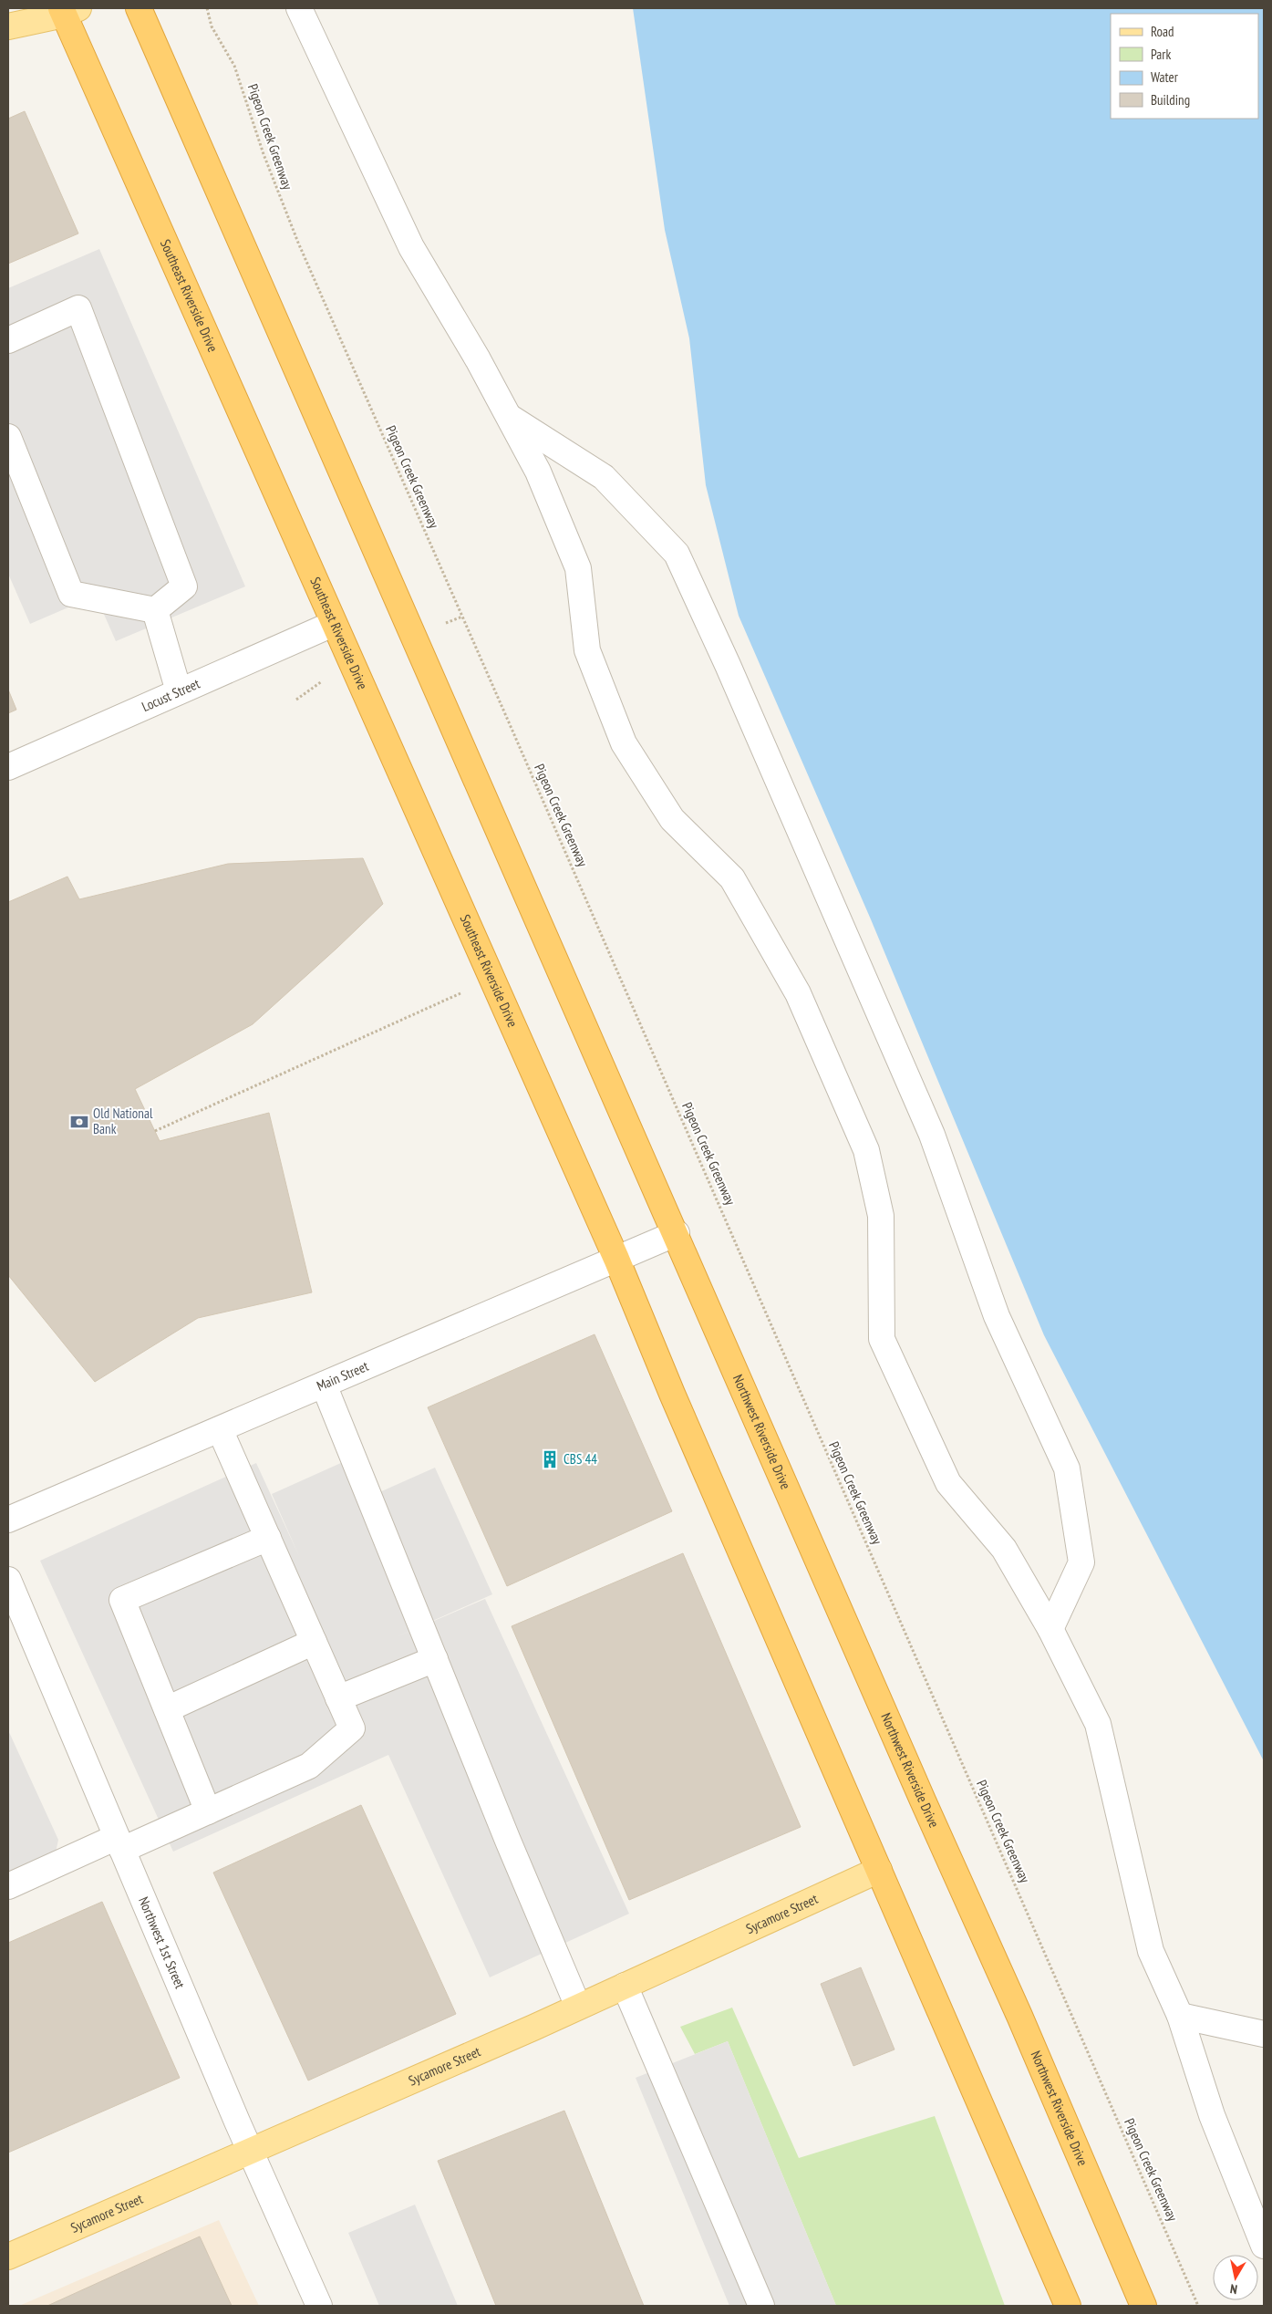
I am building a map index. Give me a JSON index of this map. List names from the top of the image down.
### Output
{
  "streets": {
    "highway": ["Southeast Riverside Drive", "Northwest Riverside Drive"],
    "main road": ["Sycamore Street"],
    "street": ["Locust Street", "Main Street", "Northwest 1st Street"],
    "path": ["Pigeon Creek Greenway"]
  },
  "crossings": [
    ["Southeast Riverside Drive", "Locust Street"],
    ["Southeast Riverside Drive", "Main Street"],
    ["Main Street", "Northwest Riverside Drive"],
    ["Sycamore Street", "Northwest 1st Street"]
  ],
  "places": {
    "bank": ["Old National Bank"],
    "building": ["CBS 44"]
  },
  "legend": [
    "Road",
    "Park",
    "Water",
    "Building"
  ],
  "north": "bottom"
}
